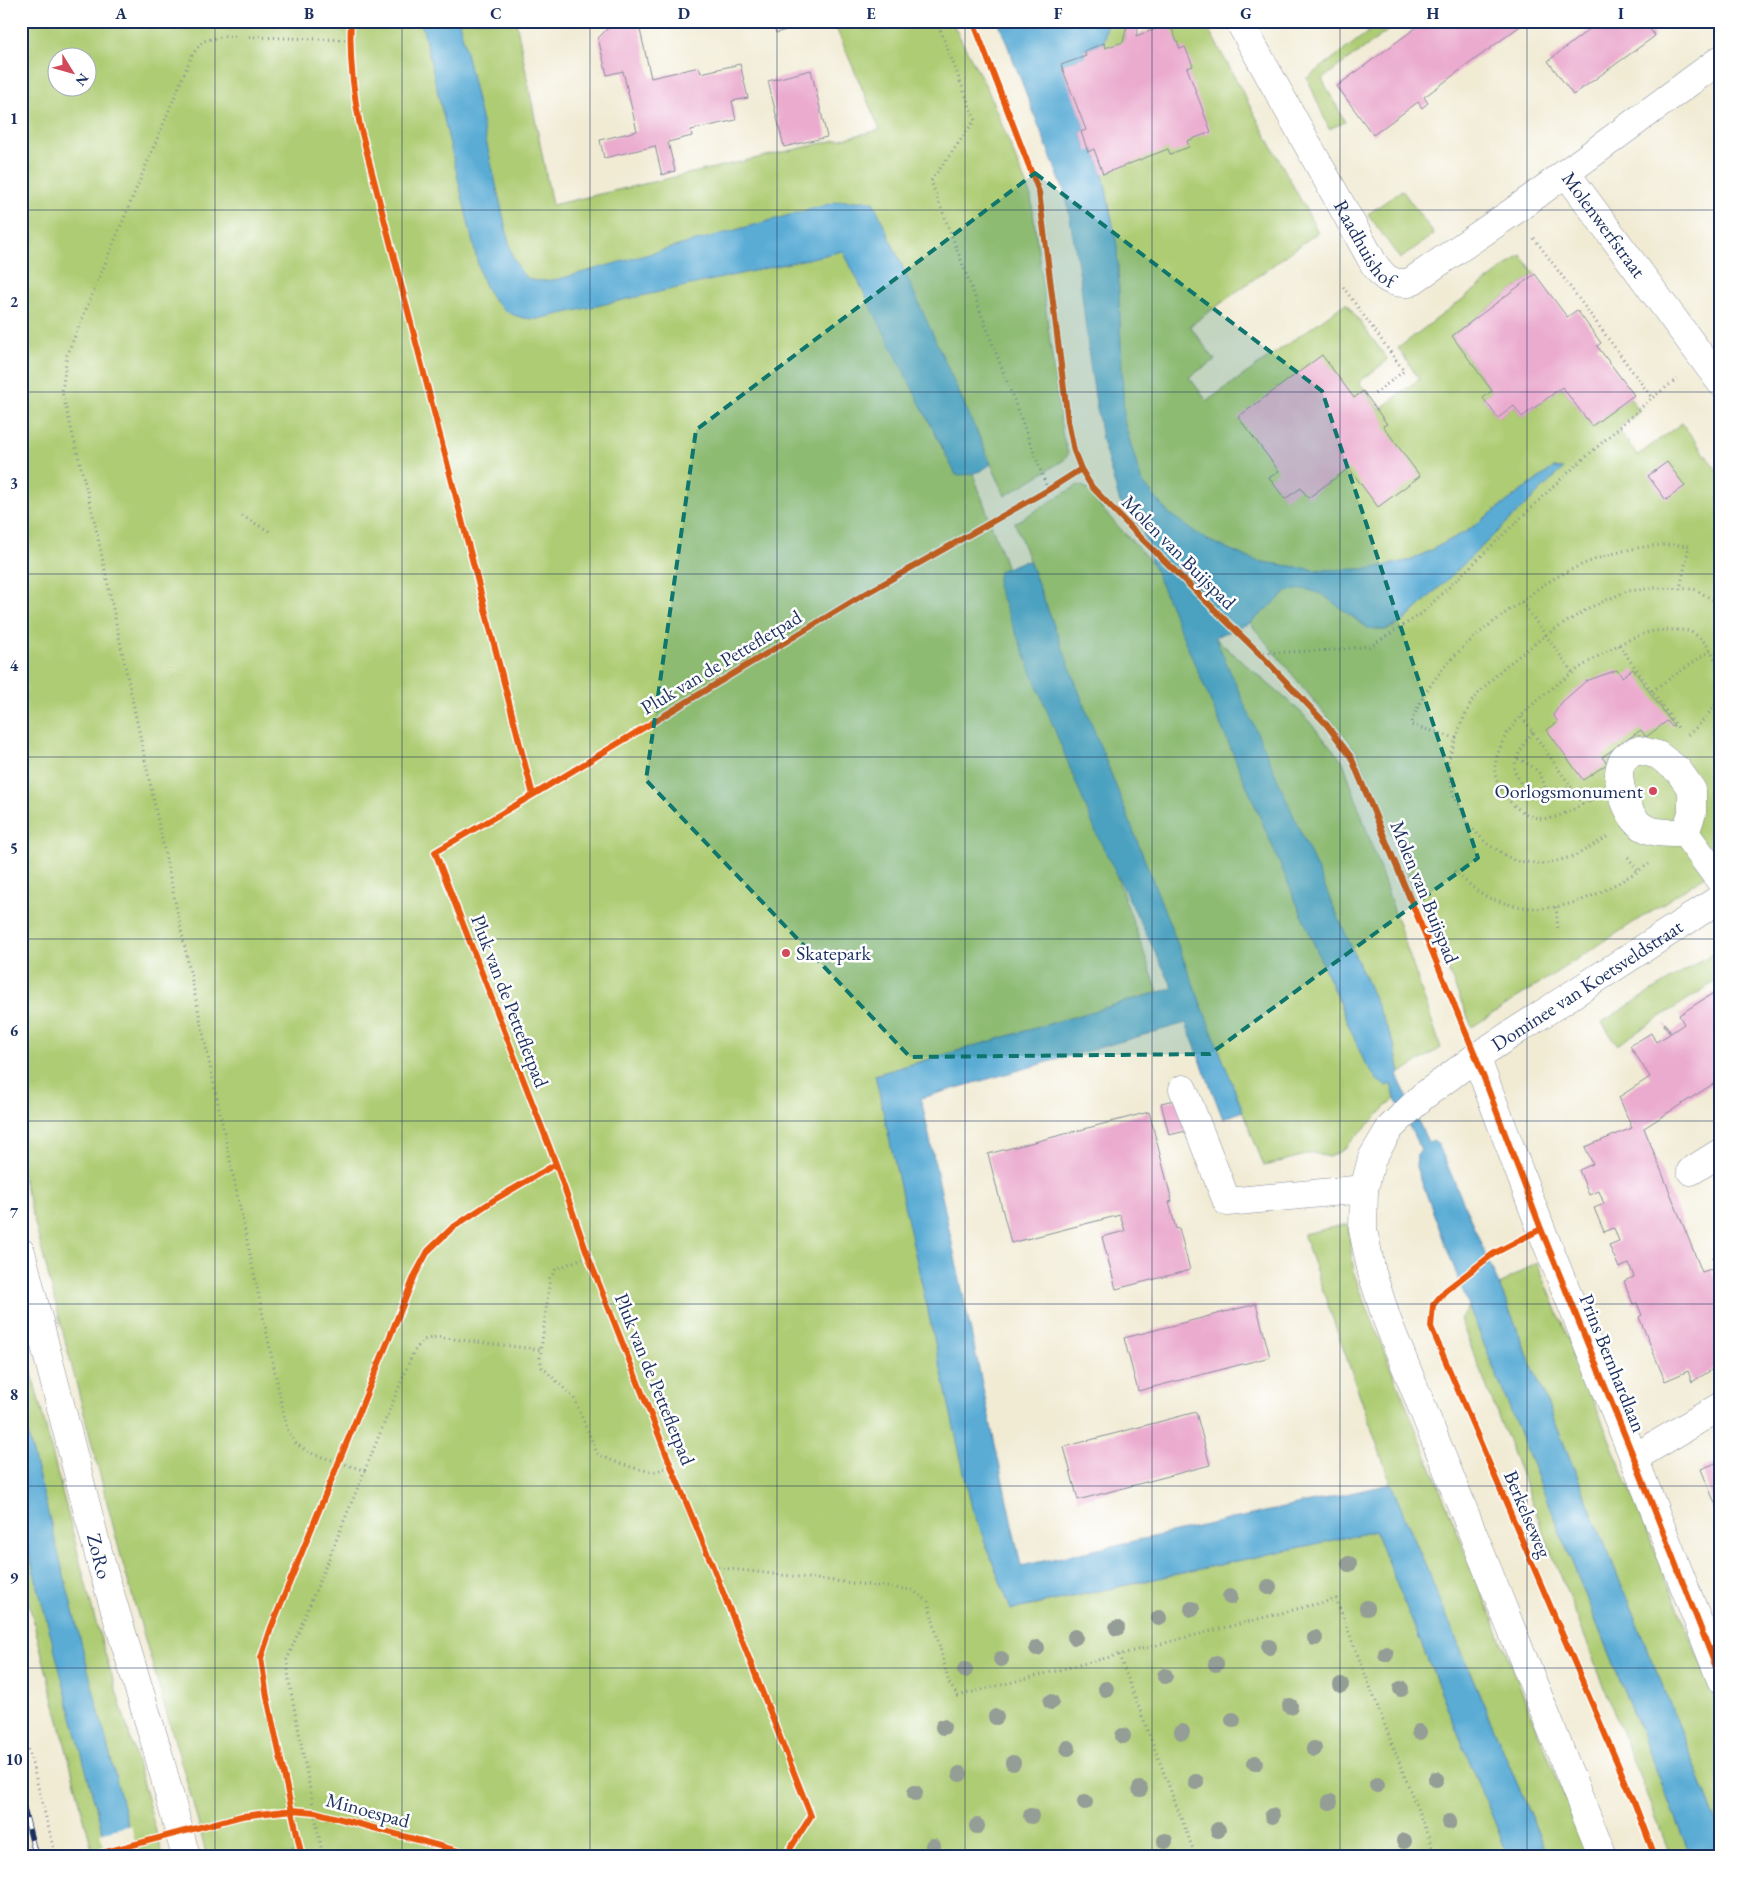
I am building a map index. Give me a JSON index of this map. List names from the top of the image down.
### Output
{
  "streets": {
    "street": [
      "Molenwerfstraat",
      "Raadhuishof",
      "Dominee van Koetsveldstraat",
      "Prins Bernhardlaan",
      "ZoRo"
    ],
    "cycle path": [
      "Molen van Buijspad",
      "Pluk van de Pettefletpad",
      "Berkelseweg",
      "Minoespad"
    ]
  },
  "crossings": [
    ["Molenwerfstraat", "Raadhuishof"],
    ["Dominee van Koetsveldstraat", "Prins Bernhardlaan"]
  ],
  "places": ["Oorlogsmonument", "Skatepark"],
  "north": "bottom right",
  "grid": {
    "columns": [
      "A",
      "B",
      "C",
      "D",
      "E",
      "F",
      "G",
      "H",
      "I"
    ],
    "rows": [
      "1",
      "2",
      "3",
      "4",
      "5",
      "6",
      "7",
      "8",
      "9",
      "10"
    ]
  }
}
